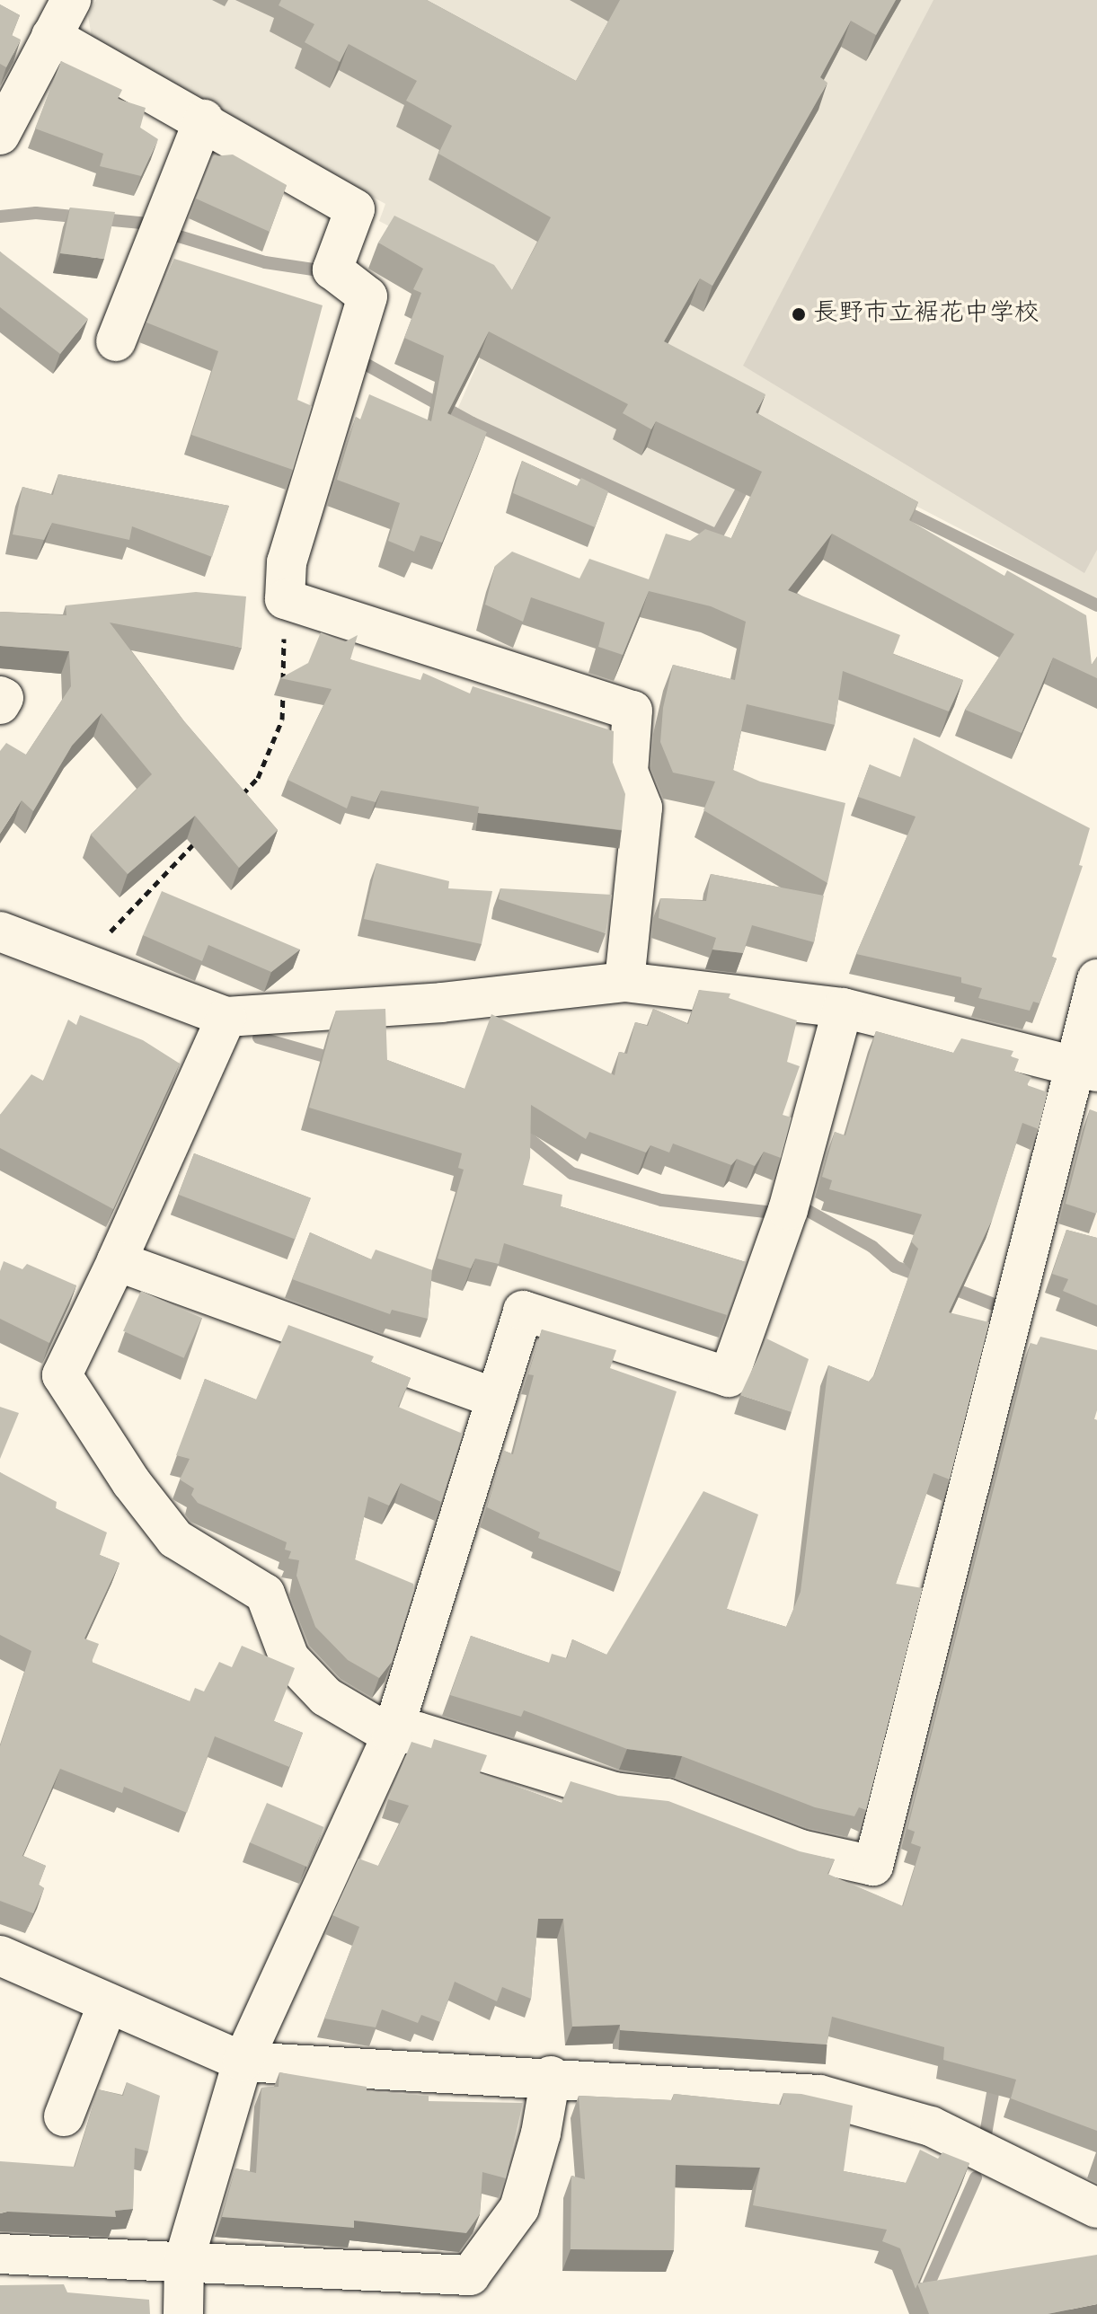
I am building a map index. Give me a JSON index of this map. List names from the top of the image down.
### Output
{
  "places": ["長野市立裾花中学校"]
}
